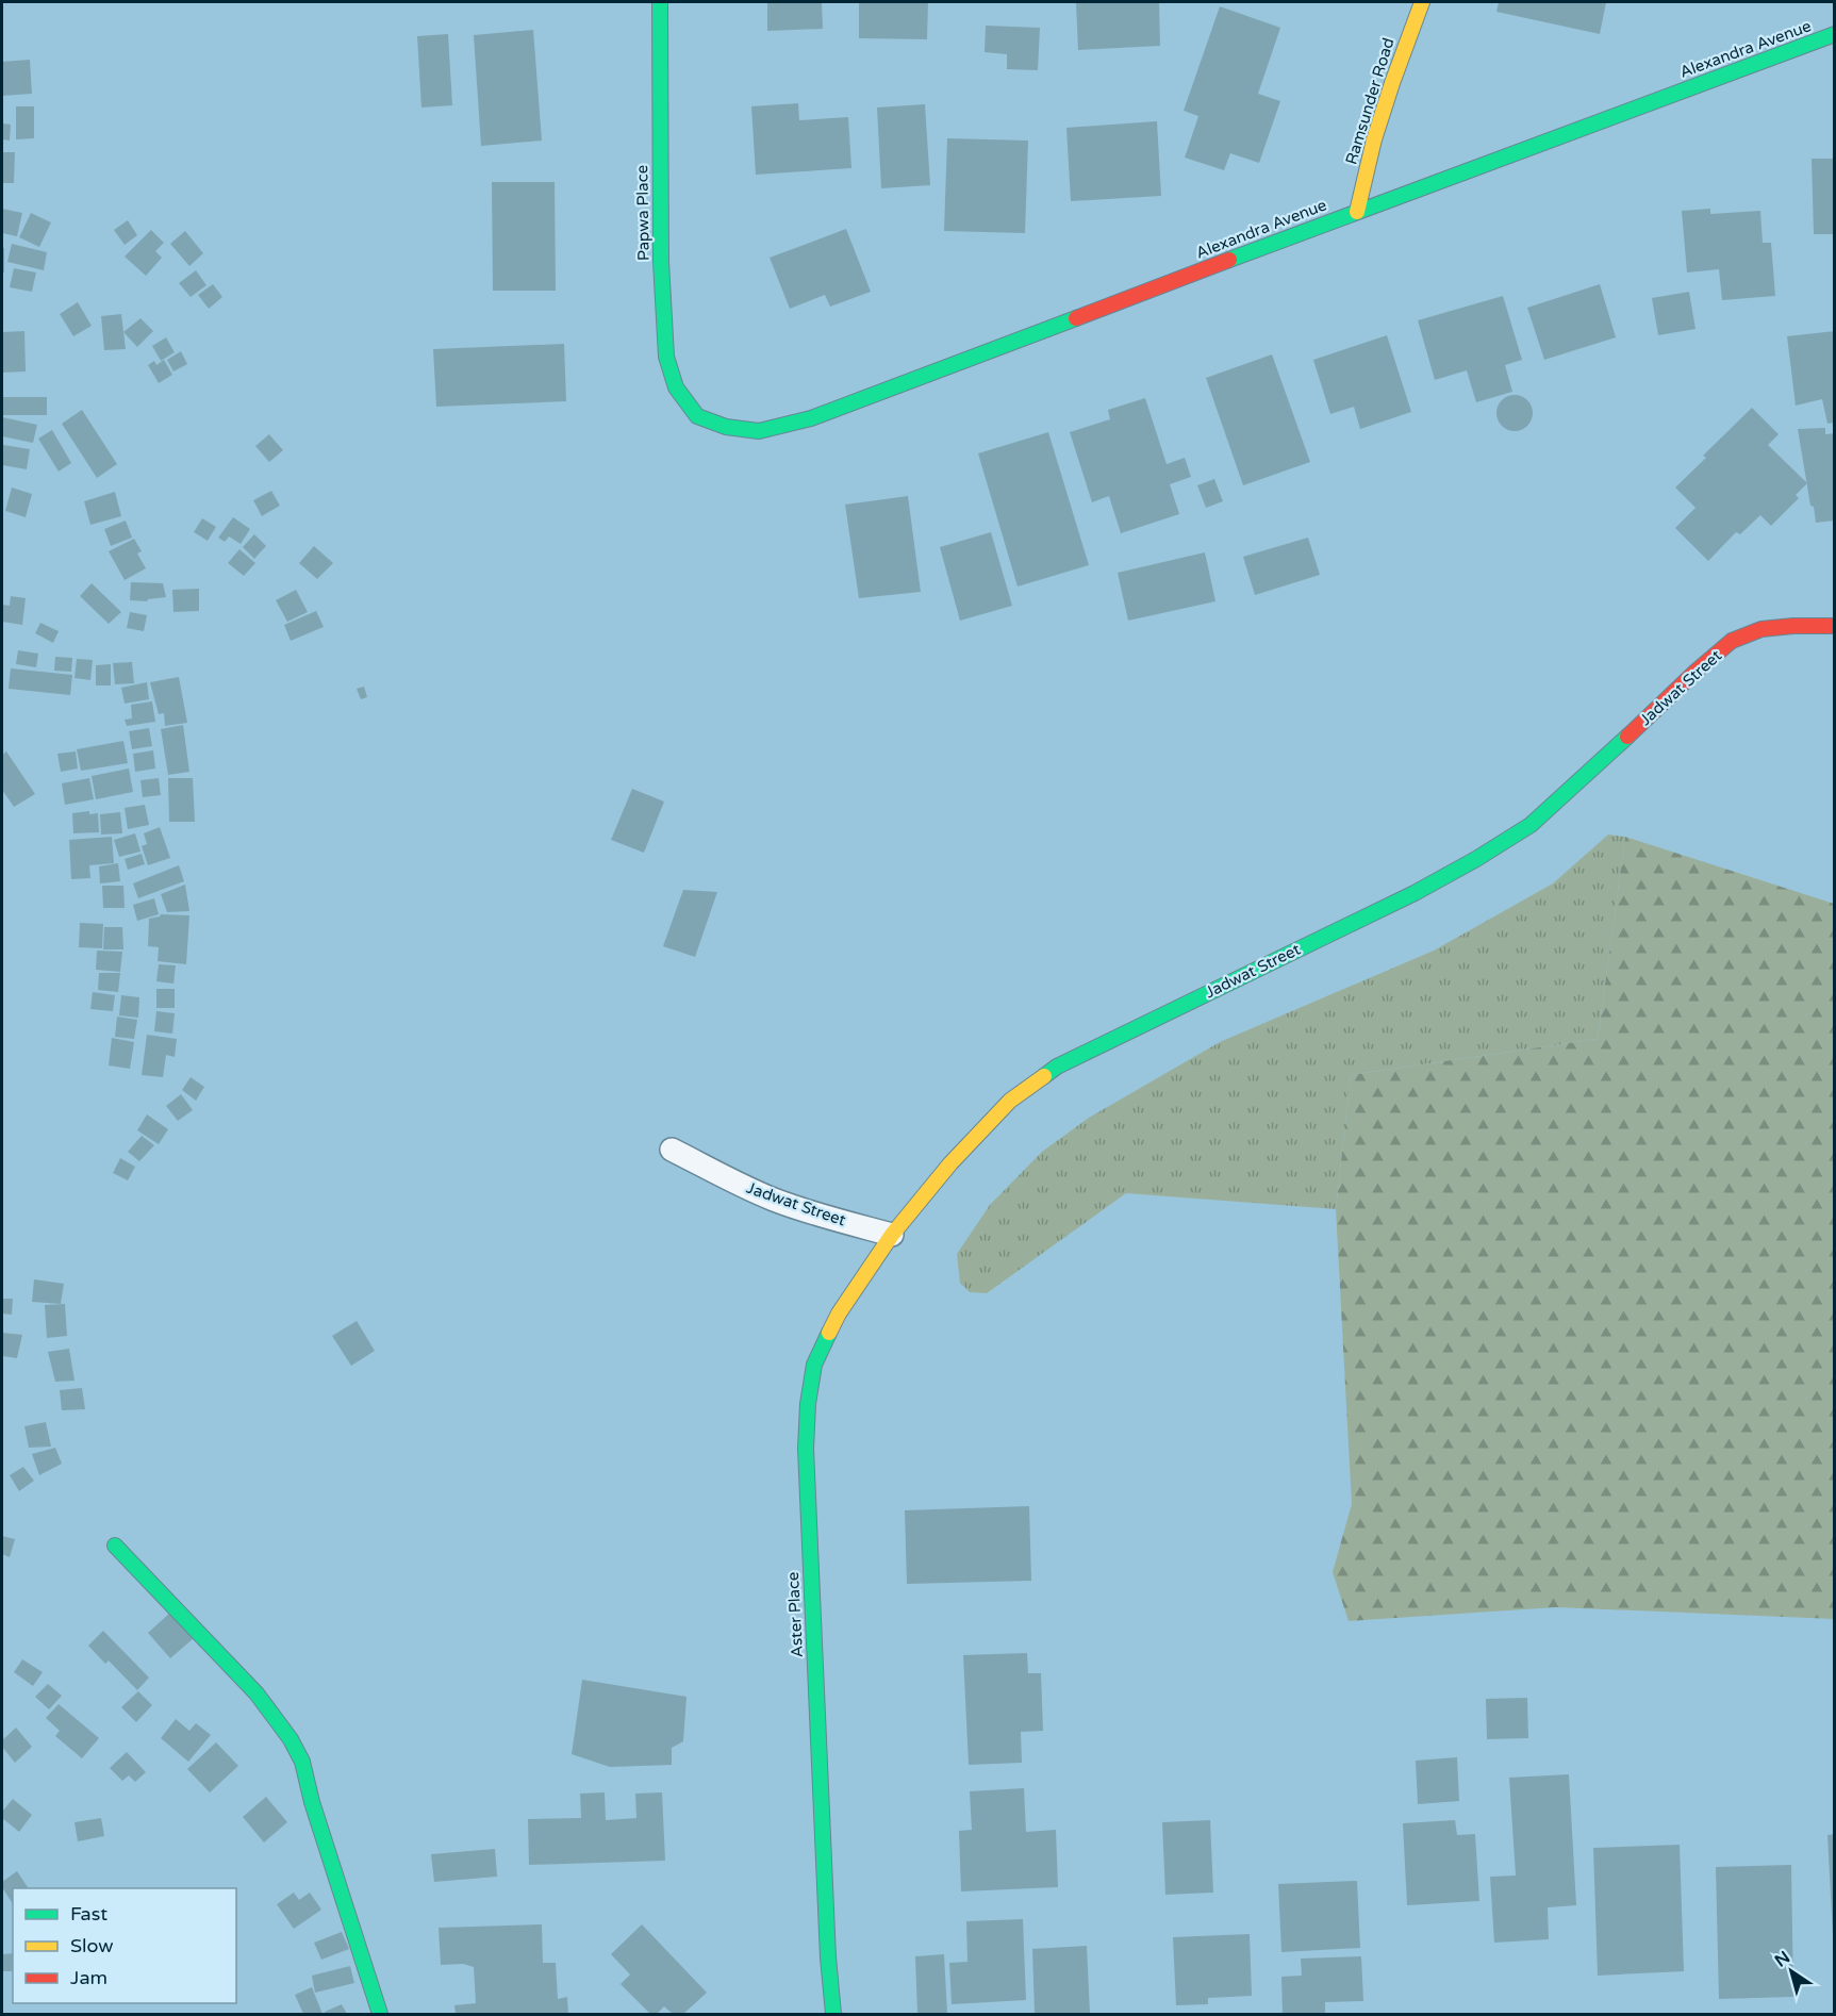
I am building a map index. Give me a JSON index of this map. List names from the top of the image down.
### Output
{
  "streets": {
    "street": [
      "Alexandra Avenue",
      "Ramsunder Road",
      "Papwa Place",
      "Jadwat Street",
      "Aster Place"
    ]
  },
  "crossings": [
    ["Alexandra Avenue", "Ramsunder Road"],
    ["Alexandra Avenue", "Papwa Place"],
    ["Jadwat Street", "Aster Place"]
  ],
  "legend": ["Fast", "Slow", "Jam"],
  "north": "top left"
}
